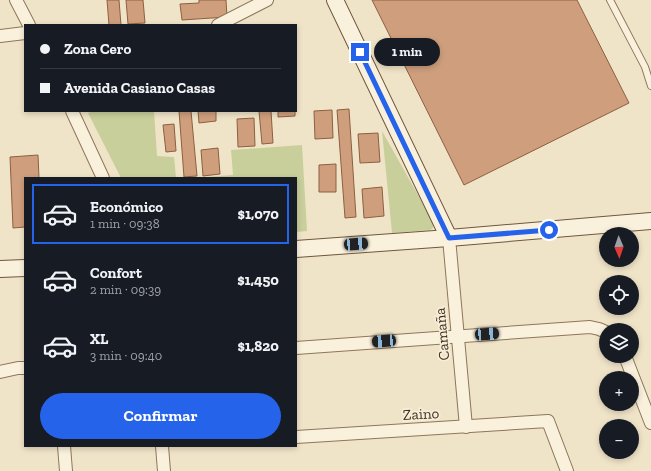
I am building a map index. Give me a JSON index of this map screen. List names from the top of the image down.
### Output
{
  "streets": {
    "street": ["Camaña", "Zaino"]
  },
  "crossings": [
    ["Camaña", "Zaino"]
  ],
  "north": "bottom",
  "page": {
    "banner": ["Zona Cero", "Avenida Casiano Casas"],
    "bubble": "1 min",
    "list": [
      {
        "name": "Económico",
        "note": "1 min · 09:38",
        "value": "$1,070"
      },
      {
        "name": "Confort",
        "note": "2 min · 09:39",
        "value": "$1,450"
      },
      {
        "name": "XL",
        "note": "3 min · 09:40",
        "value": "$1,820"
      }
    ],
    "map_buttons": ["+", "−"],
    "buttons": "Confirmar"
  }
}
